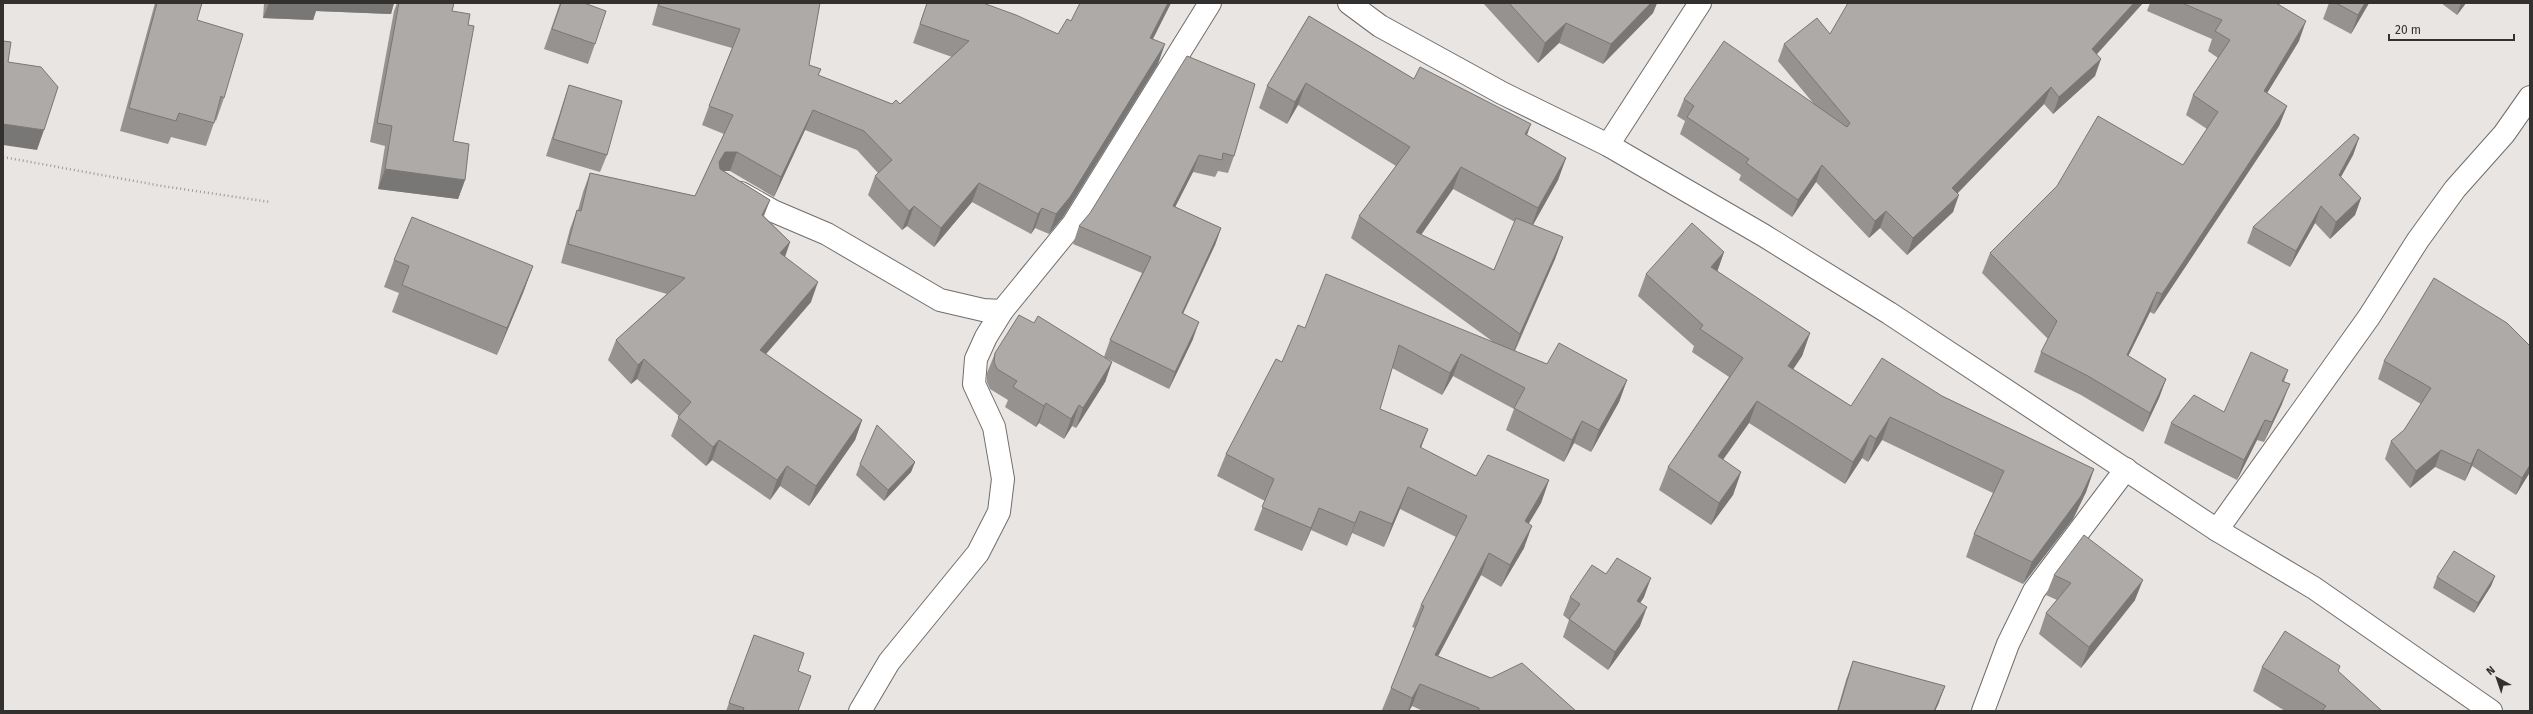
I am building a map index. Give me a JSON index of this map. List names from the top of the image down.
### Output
{
  "scale_bar": "20 m",
  "north": "top left"
}
